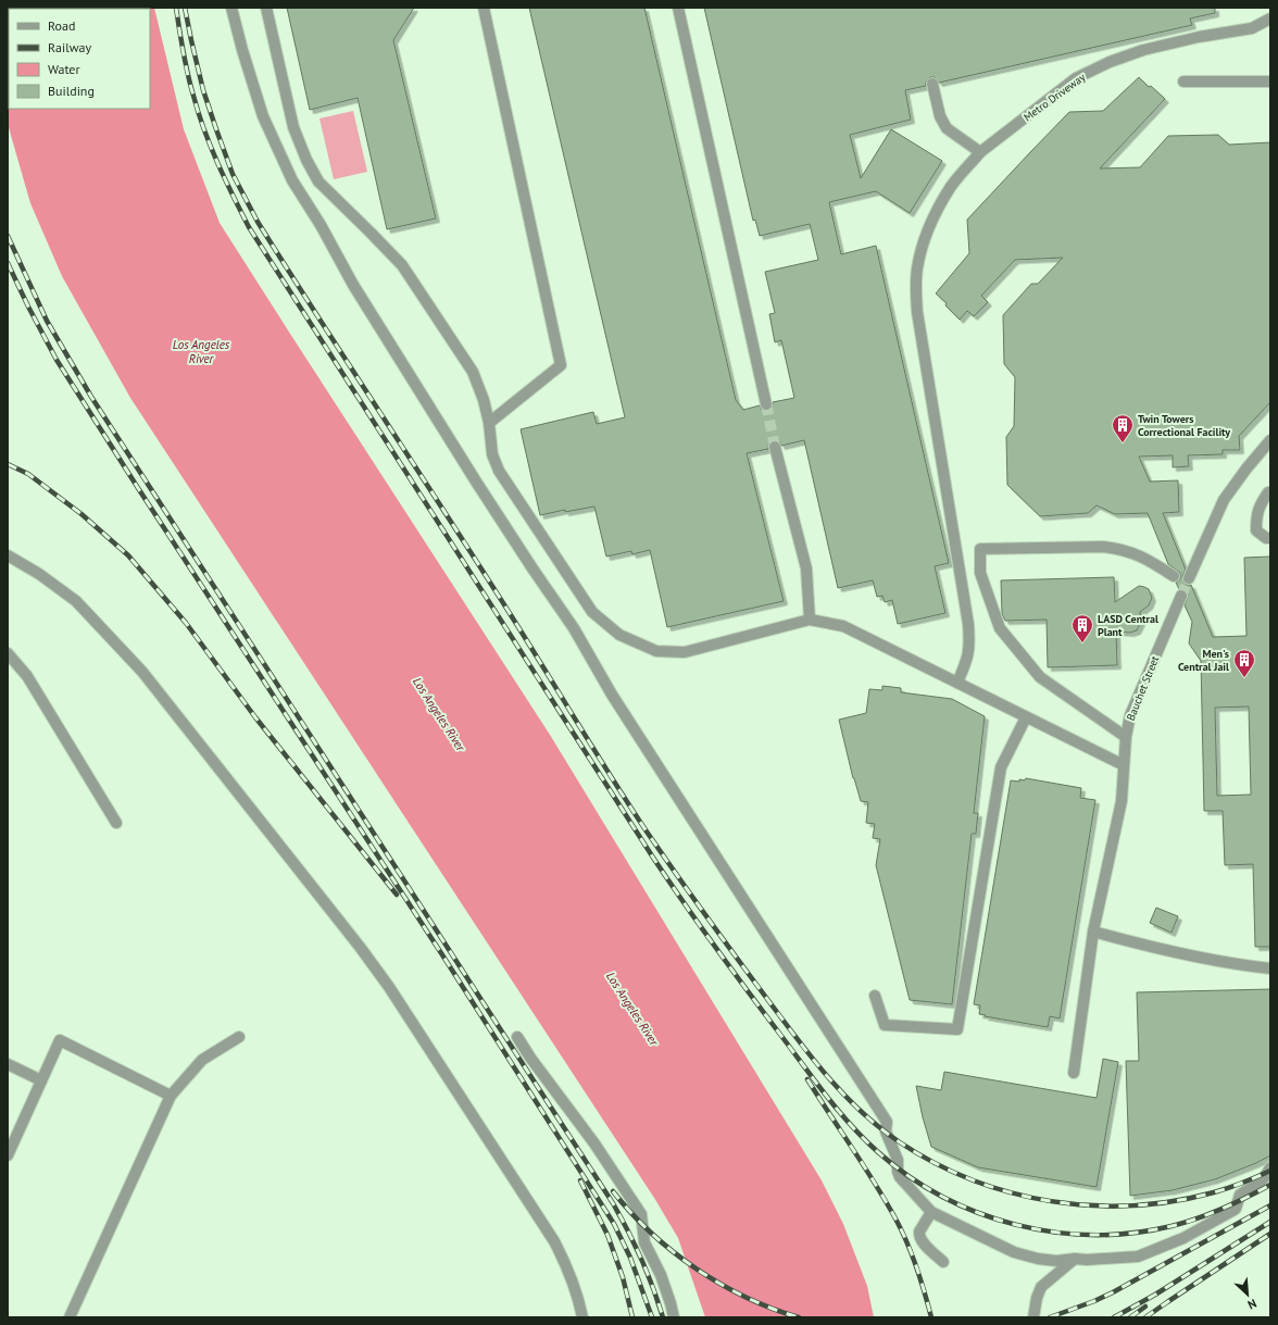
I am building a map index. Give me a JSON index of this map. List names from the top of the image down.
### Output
{
  "streets": {
    "street": ["Metro Driveway", "Bauchet Street"]
  },
  "water": ["Los Angeles River"],
  "places": {
    "building": ["Twin Towers Correctional Facility", "LASD Central Plant", "Men's Central Jail"]
  },
  "legend": [
    "Road",
    "Railway",
    "Water",
    "Building"
  ],
  "north": "bottom right"
}
